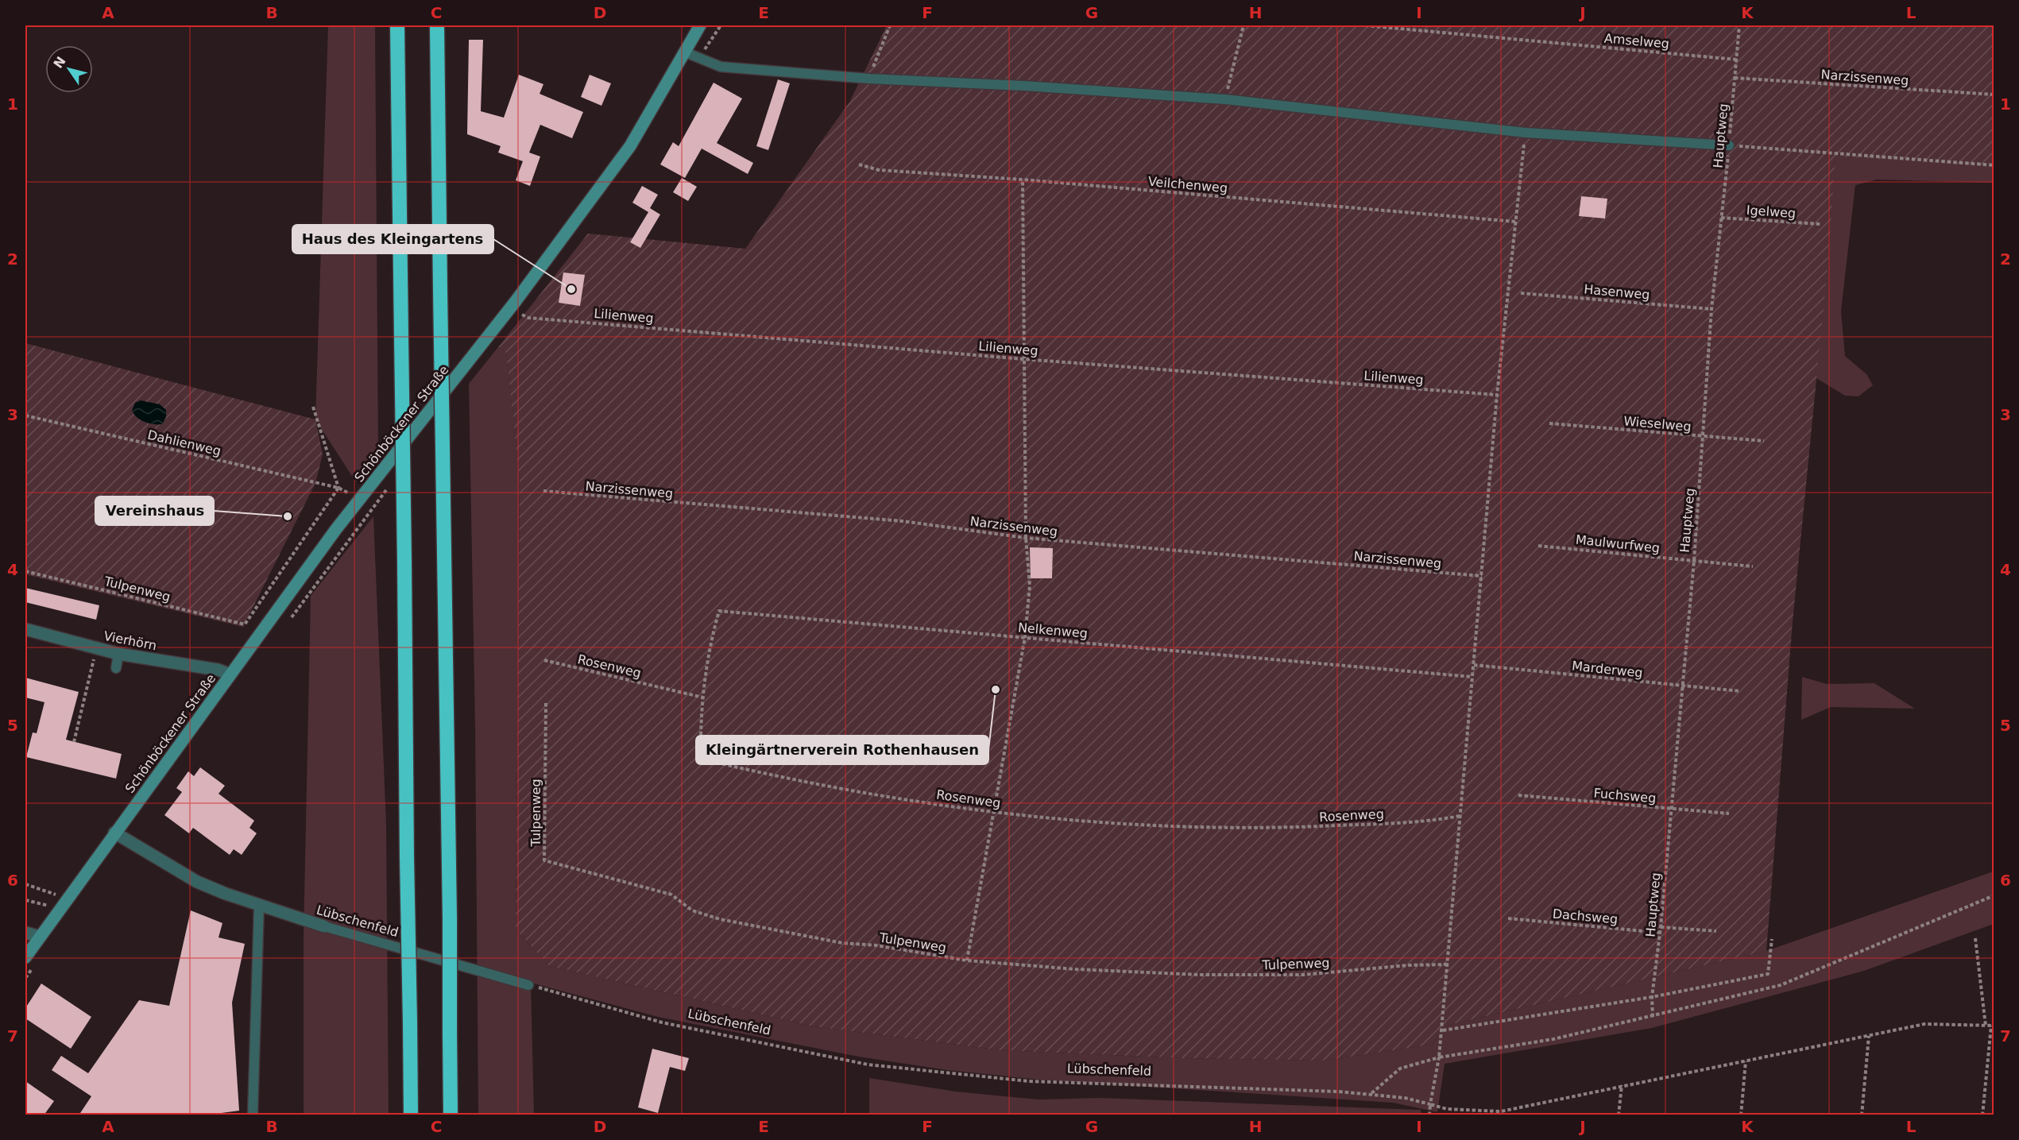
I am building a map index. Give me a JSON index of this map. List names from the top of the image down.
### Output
{
  "streets": {
    "main road": ["Schönböckener Straße"],
    "street": ["Vierhörn", "Lübschenfeld"],
    "path": [
      "Amselweg",
      "Narzissenweg",
      "Hauptweg",
      "Veilchenweg",
      "Igelweg",
      "Hasenweg",
      "Lilienweg",
      "Wieselweg",
      "Dahlienweg",
      "Maulwurfweg",
      "Tulpenweg",
      "Nelkenweg",
      "Rosenweg",
      "Marderweg",
      "Fuchsweg",
      "Dachsweg"
    ]
  },
  "crossings": [
    ["Amselweg", "Hauptweg"],
    ["Narzissenweg", "Hauptweg"],
    ["Hauptweg", "Igelweg"],
    ["Hauptweg", "Hasenweg"],
    ["Hauptweg", "Wieselweg"],
    ["Hauptweg", "Maulwurfweg"],
    ["Hauptweg", "Marderweg"],
    ["Hauptweg", "Fuchsweg"],
    ["Hauptweg", "Dachsweg"],
    ["Schönböckener Straße", "Vierhörn"],
    ["Schönböckener Straße", "Lübschenfeld"],
    ["Dahlienweg", "Tulpenweg"],
    ["Nelkenweg", "Rosenweg"]
  ],
  "places": ["Haus des Kleingartens", "Vereinshaus", "Kleingärtnerverein Rothenhausen"],
  "north": "top left",
  "grid": {
    "columns": [
      "A",
      "B",
      "C",
      "D",
      "E",
      "F",
      "G",
      "H",
      "I",
      "J",
      "K",
      "L"
    ],
    "rows": [
      "1",
      "2",
      "3",
      "4",
      "5",
      "6",
      "7"
    ]
  }
}
